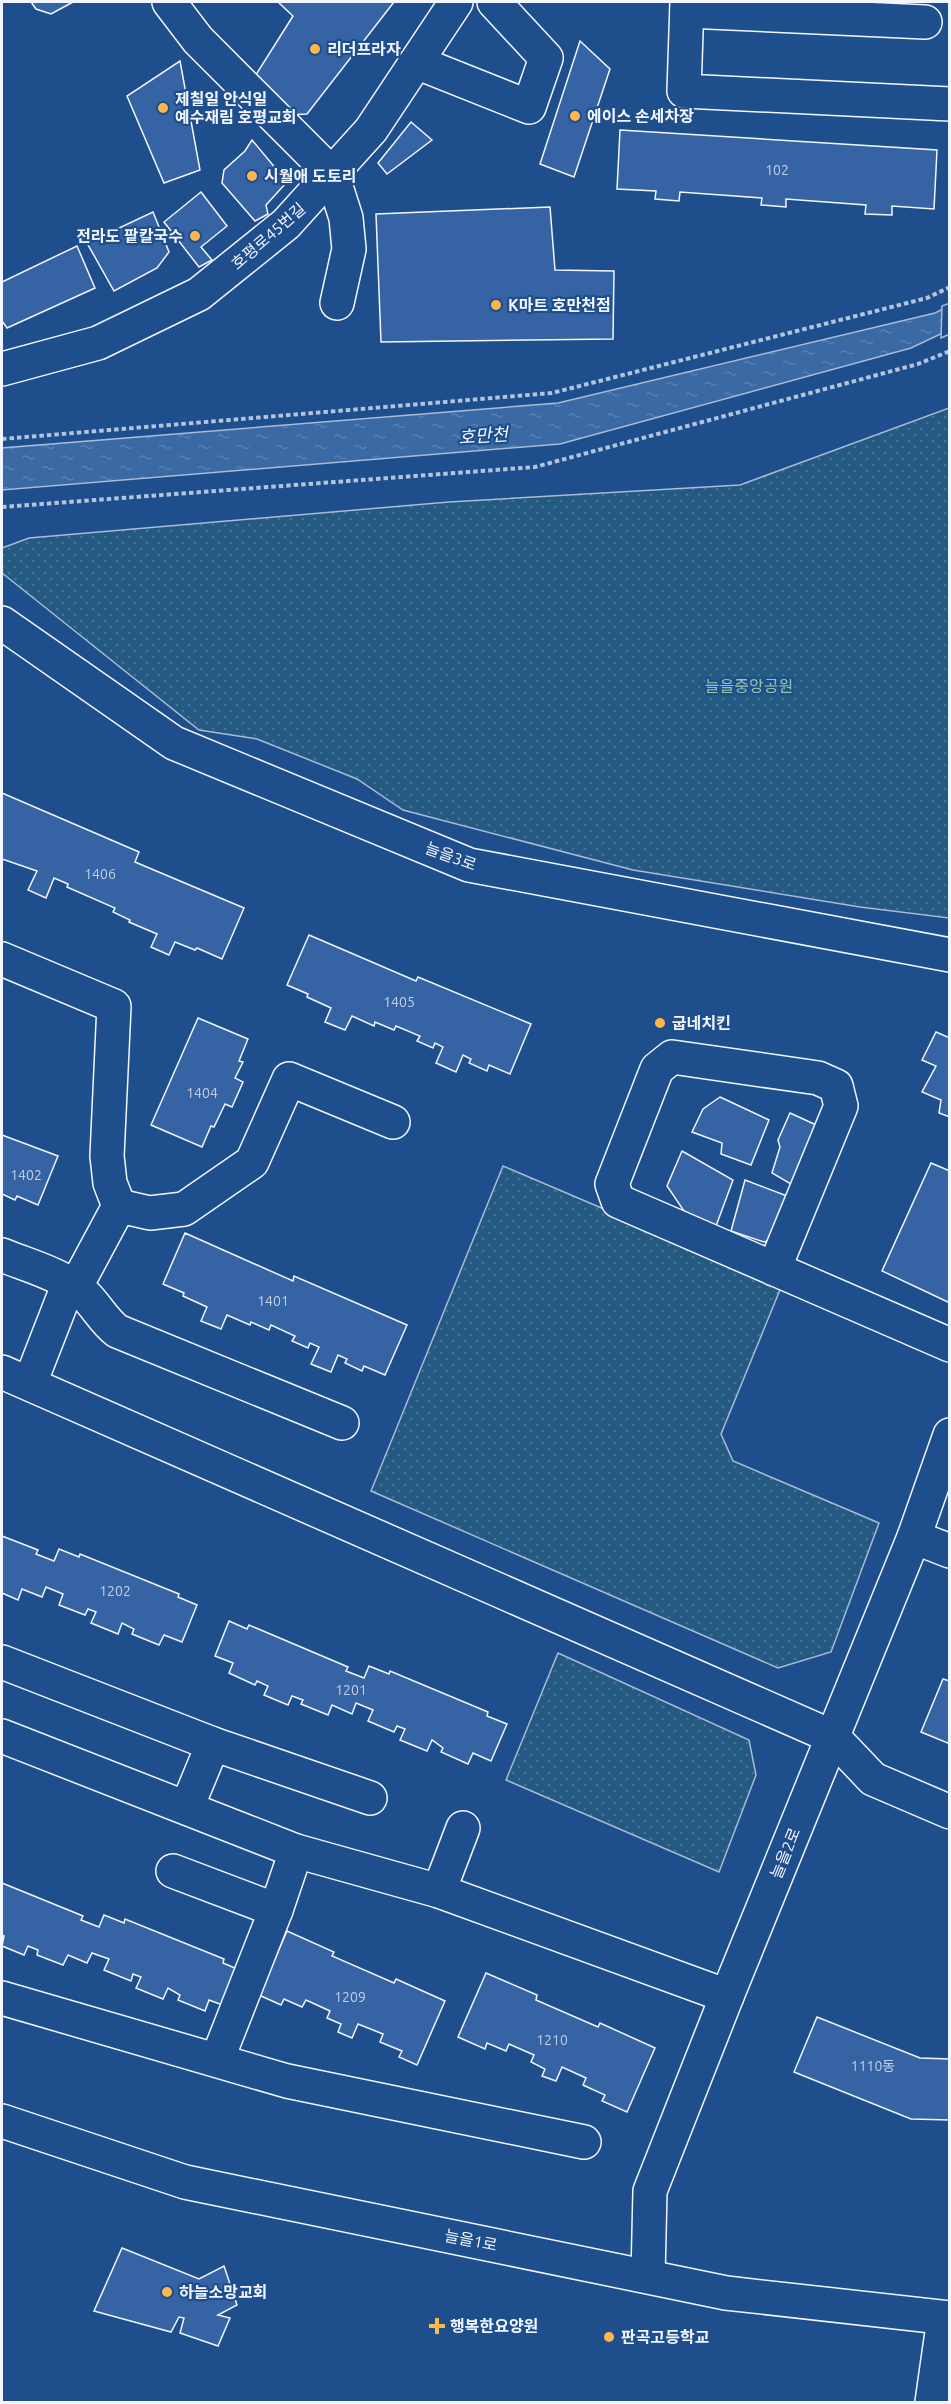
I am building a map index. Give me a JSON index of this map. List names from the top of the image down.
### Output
{
  "streets": {
    "street": [
      "호평로45번길",
      "늘을3로",
      "늘을2로",
      "늘을1로"
    ]
  },
  "crossings": [
    ["늘을2로", "늘을1로"]
  ],
  "water": ["호만천"],
  "parks": ["늘을중앙공원"],
  "places": {
    "other": [
      "리더프라자",
      "제칠일 안식일 예수재림 호평교회",
      "에이스 손세차장",
      "시월애 도토리",
      "전라도 팥칼국수",
      "K마트 호만천점",
      "굽네치킨",
      "하늘소망교회",
      "판곡고등학교"
    ],
    "health": ["행복한요양원"]
  },
  "house_numbers": [
    "102",
    "1406",
    "1405",
    "1404",
    "1402",
    "1401",
    "1202",
    "1201",
    "1209",
    "1210",
    "1110동"
  ]
}
